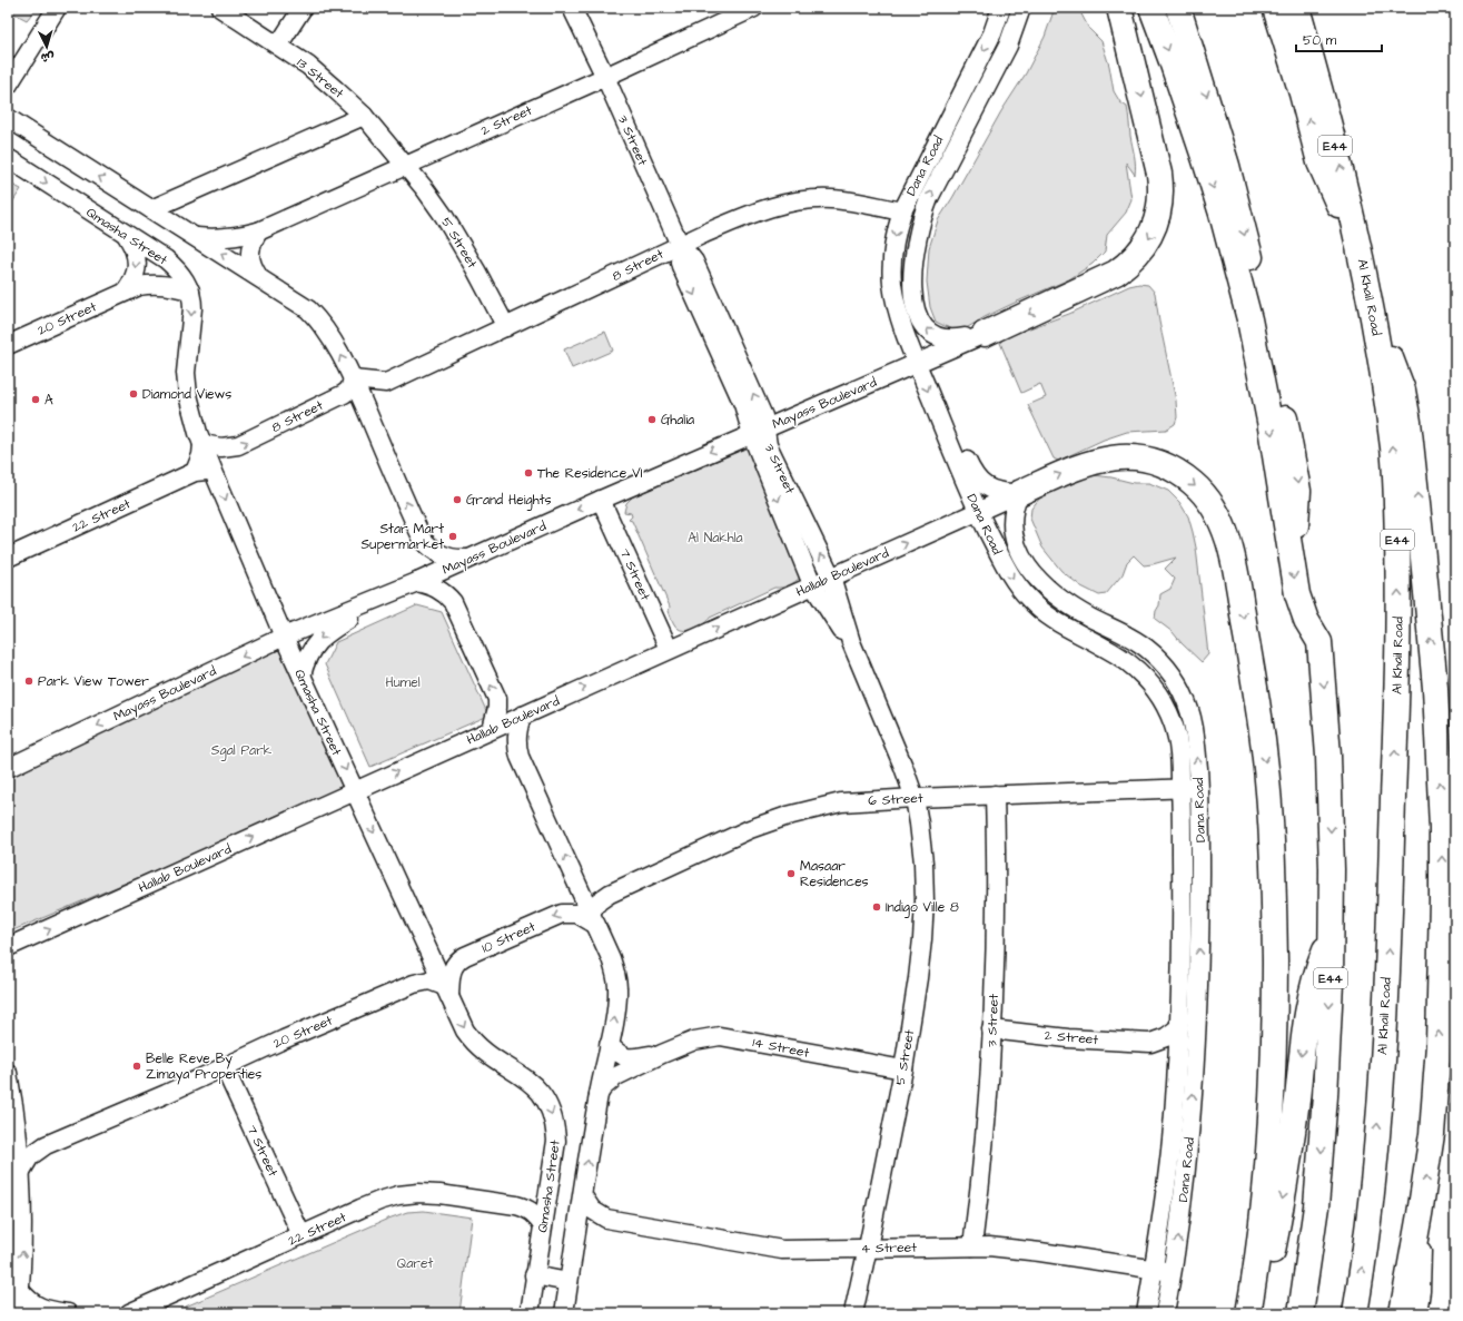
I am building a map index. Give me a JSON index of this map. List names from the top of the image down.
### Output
{
  "streets": {
    "highway": ["E44", "Al Khail Road"],
    "street": [
      "13 Street",
      "2 Street",
      "3 Street",
      "Dana Road",
      "Qmasha Street",
      "5 Street",
      "8 Street",
      "20 Street",
      "Mayass Boulevard",
      "22 Street",
      "Hallab Boulevard",
      "7 Street",
      "6 Street",
      "10 Street",
      "14 Street",
      "4 Street"
    ]
  },
  "crossings": [
    ["13 Street", "2 Street"],
    ["13 Street", "5 Street"],
    ["2 Street", "3 Street"],
    ["2 Street", "Dana Road"],
    ["2 Street", "5 Street"],
    ["3 Street", "5 Street"],
    ["3 Street", "8 Street"],
    ["3 Street", "Mayass Boulevard"],
    ["3 Street", "Hallab Boulevard"],
    ["3 Street", "6 Street"],
    ["3 Street", "4 Street"],
    ["Dana Road", "8 Street"],
    ["Dana Road", "Mayass Boulevard"],
    ["Dana Road", "Hallab Boulevard"],
    ["Dana Road", "6 Street"],
    ["Dana Road", "4 Street"],
    ["Qmasha Street", "8 Street"],
    ["Qmasha Street", "20 Street"],
    ["Qmasha Street", "Mayass Boulevard"],
    ["Qmasha Street", "22 Street"],
    ["Qmasha Street", "Hallab Boulevard"],
    ["Qmasha Street", "10 Street"],
    ["5 Street", "8 Street"],
    ["5 Street", "6 Street"],
    ["5 Street", "14 Street"],
    ["5 Street", "4 Street"],
    ["20 Street", "7 Street"],
    ["20 Street", "10 Street"],
    ["Mayass Boulevard", "7 Street"],
    ["22 Street", "7 Street"],
    ["Hallab Boulevard", "7 Street"],
    ["6 Street", "10 Street"]
  ],
  "one_way": [
    "Qmasha Street",
    "Mayass Boulevard",
    "Hallab Boulevard",
    "10 Street"
  ],
  "parks": [
    "Al Nakhla",
    "Humel",
    "Sgal Park",
    "Qaret"
  ],
  "places": [
    "Diamond Views",
    "A",
    "Ghalia",
    "The Residence VI",
    "Grand Heights",
    "Star Mart Supermarket",
    "Park View Tower",
    "Masaar Residences",
    "Indigo Ville 8",
    "Belle Reve By Zimaya Properties"
  ],
  "scale_bar": "50 m",
  "north": "bottom"
}
